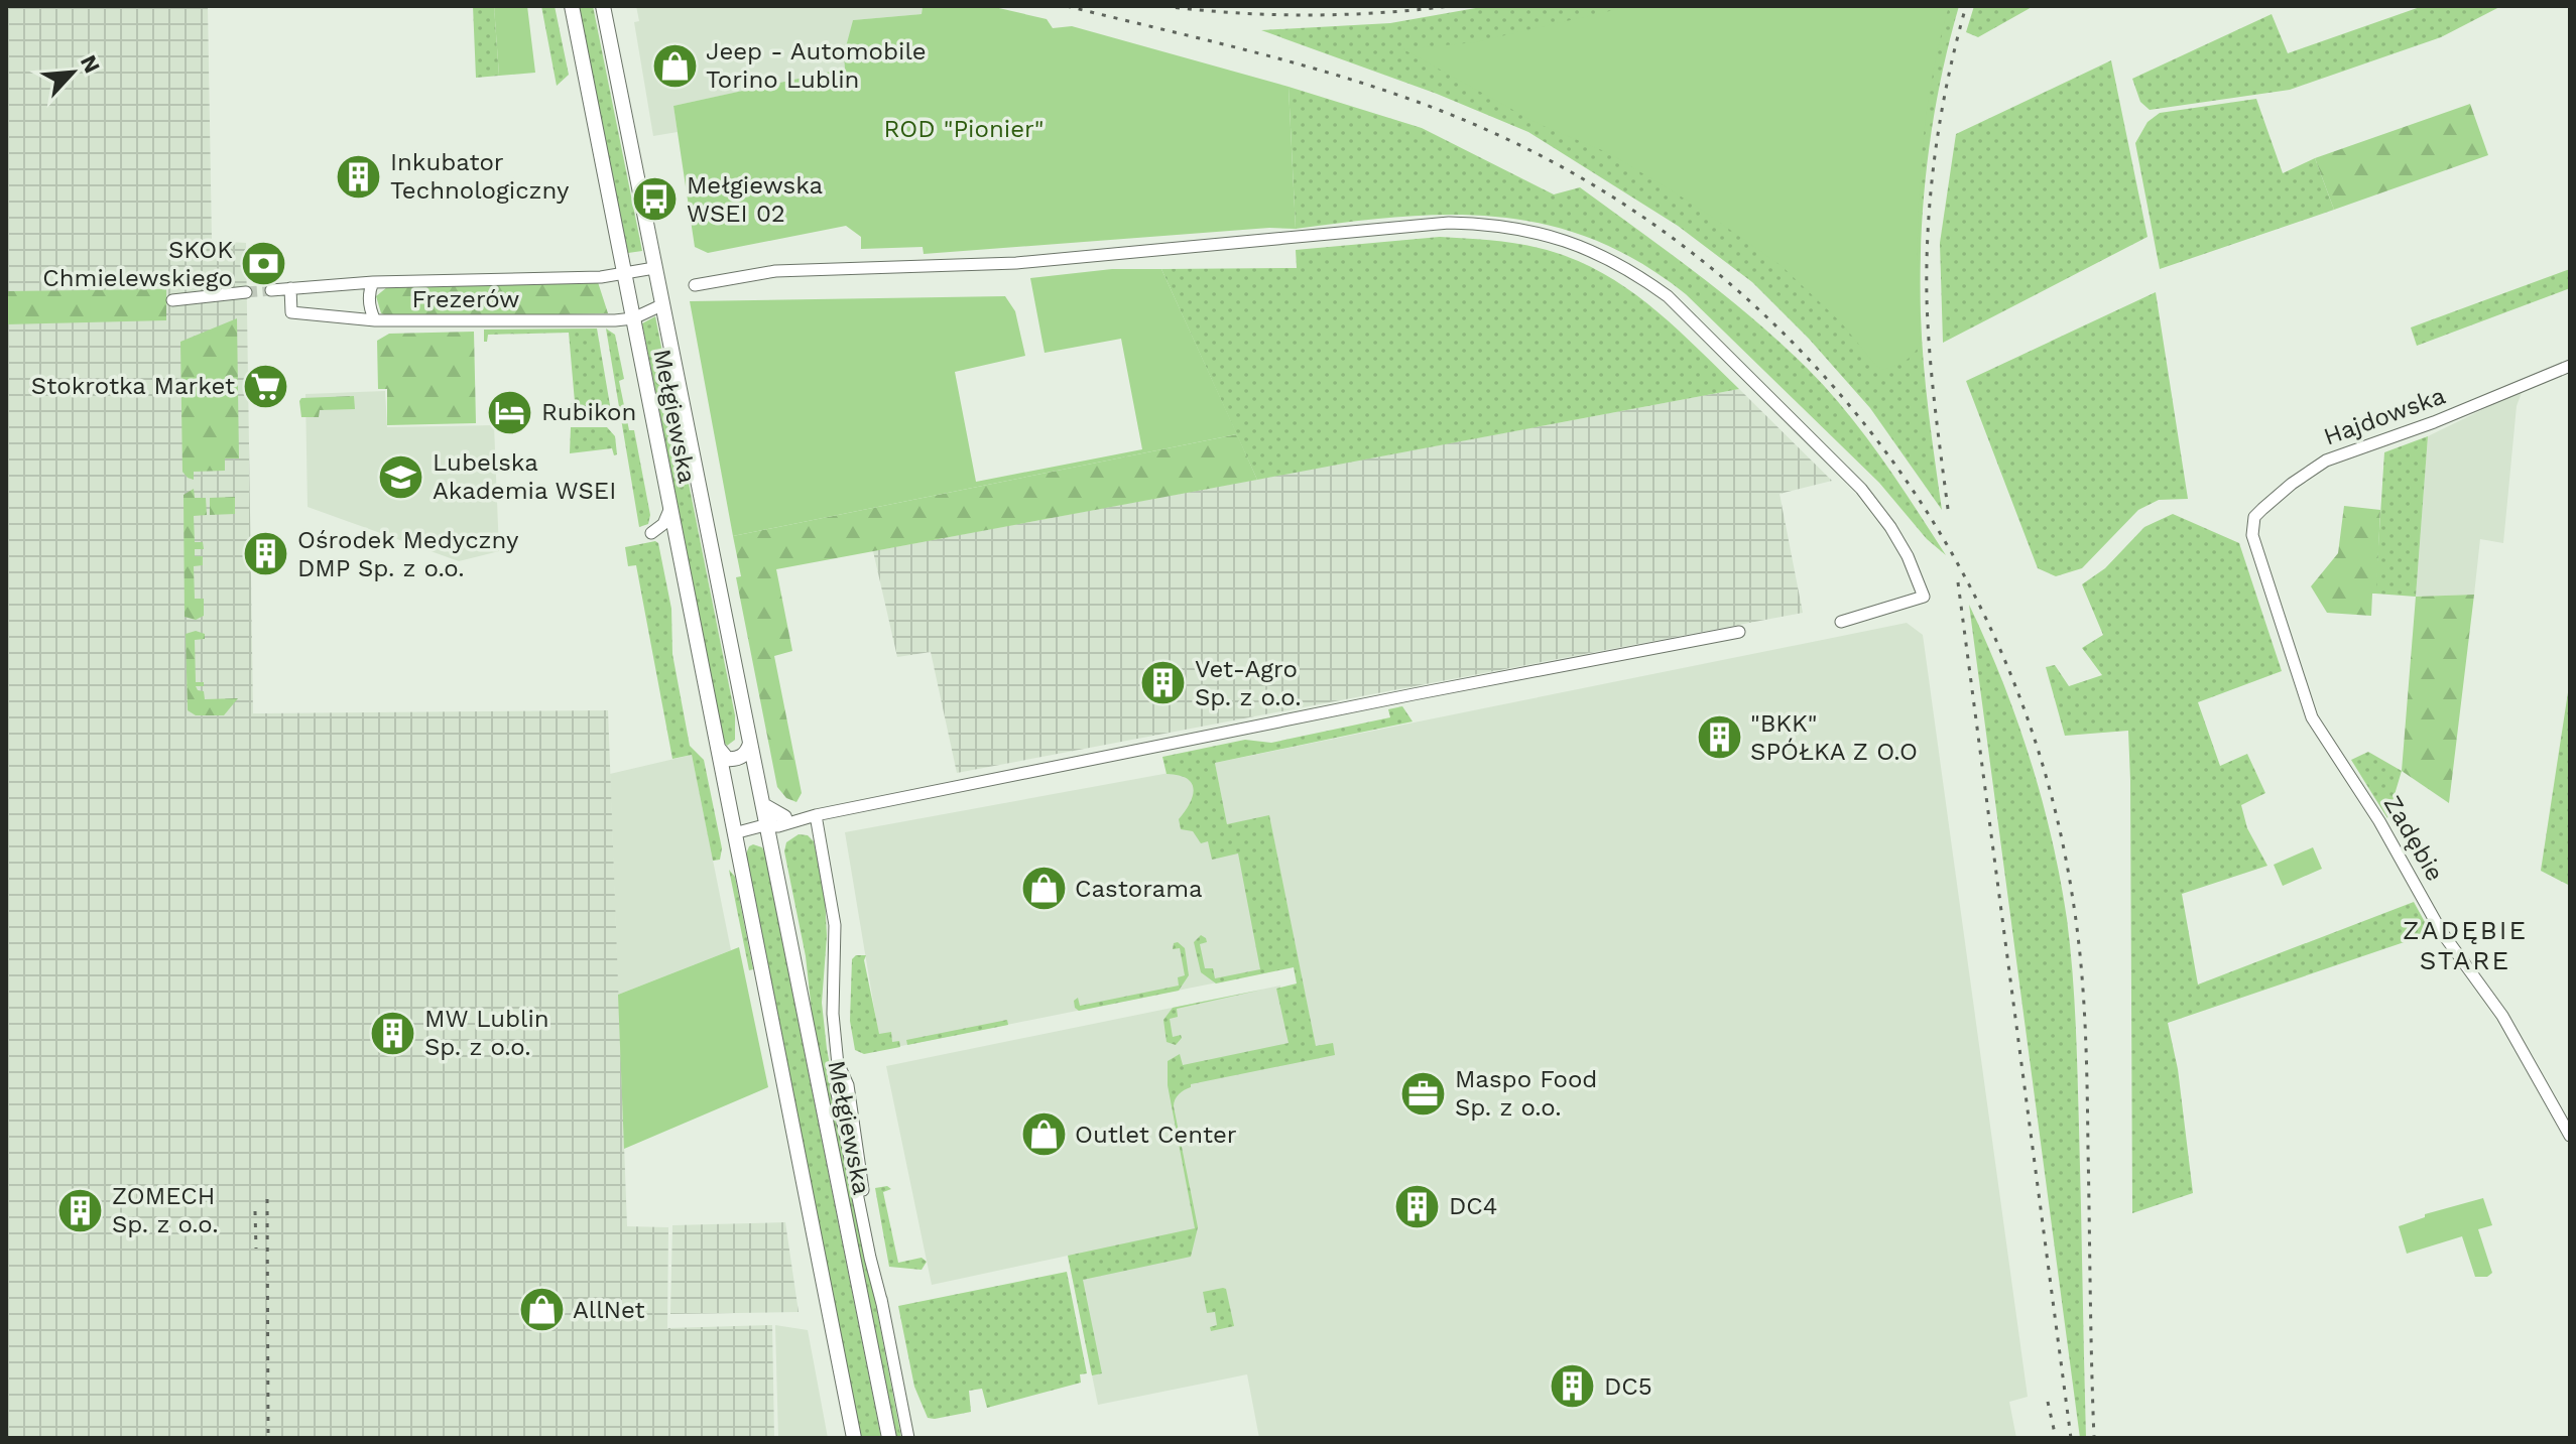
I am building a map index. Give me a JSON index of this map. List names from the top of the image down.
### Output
{
  "streets": {
    "main road": ["Mełgiewska"],
    "street": ["Frezerów", "Hajdowska", "Zadębie"]
  },
  "crossings": [
    ["Frezerów", "Mełgiewska"],
    ["Hajdowska", "Zadębie"]
  ],
  "districts": ["ZADĘBIE STARE"],
  "parks": ["ROD \"Pionier\""],
  "places": {
    "shop": [
      "Jeep - Automobile Torino Lublin",
      "Castorama",
      "Outlet Center",
      "AllNet"
    ],
    "building": [
      "Inkubator Technologiczny",
      "Ośrodek Medyczny DMP Sp. z o.o.",
      "Vet-Agro Sp. z o.o.",
      "\"BKK\" SPÓŁKA Z O.O",
      "MW Lublin Sp. z o.o.",
      "DC4",
      "ZOMECH Sp. z o.o.",
      "DC5"
    ],
    "bus stop": ["Mełgiewska WSEI 02"],
    "bank": ["SKOK Chmielewskiego"],
    "supermarket": ["Stokrotka Market"],
    "hotel": ["Rubikon"],
    "school or university": ["Lubelska Akademia WSEI"],
    "office": ["Maspo Food Sp. z o.o."]
  },
  "north": "top right"
}
